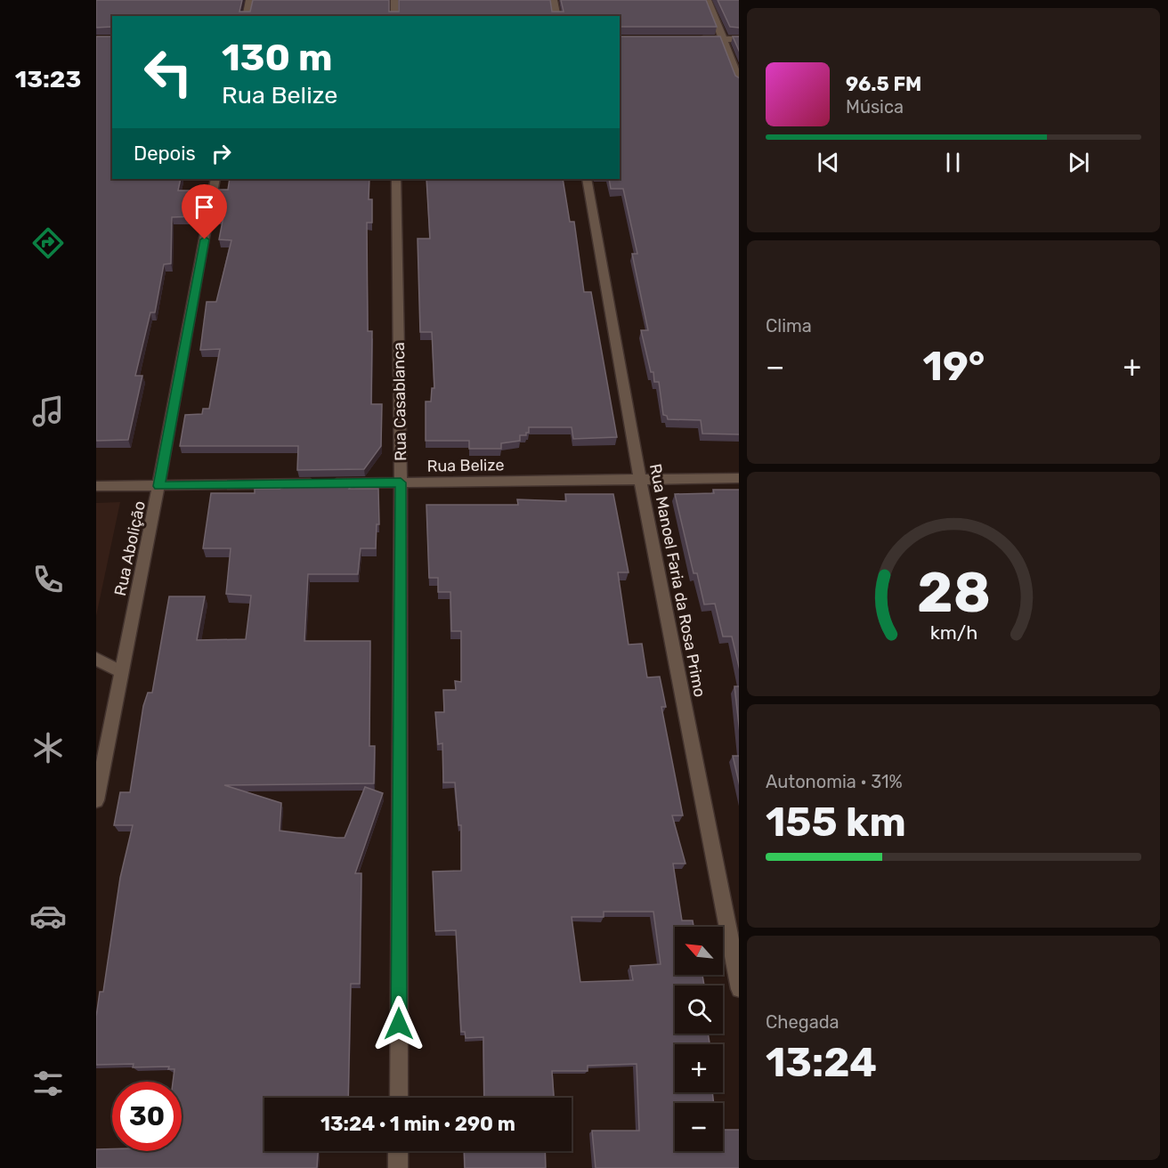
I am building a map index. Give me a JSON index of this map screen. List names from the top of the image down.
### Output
{
  "streets": {
    "street": [
      "Rua Casablanca",
      "Rua Belize",
      "Rua Abolição",
      "Rua Manoel Faria da Rosa Primo"
    ]
  },
  "crossings": [
    ["Rua Casablanca", "Rua Belize"],
    ["Rua Belize", "Rua Abolição"],
    ["Rua Belize", "Rua Manoel Faria da Rosa Primo"]
  ],
  "north": "top left",
  "page": {
    "tabs": "13:23",
    "turn": ["130 m", "Rua Belize"],
    "song": ["96.5 FM", "Música"],
    "then": "Depois",
    "tile": [
      "Clima",
      ["Autonomia · 31%", "155 km"],
      ["Chegada", "13:24"]
    ],
    "heat": ["−", "19°", "+"],
    "map_buttons": ["+", "−"],
    "limit": "30",
    "trip": "13:24 · 1 min · 290 m",
    "gauge": ["28", "km/h"]
  }
}
